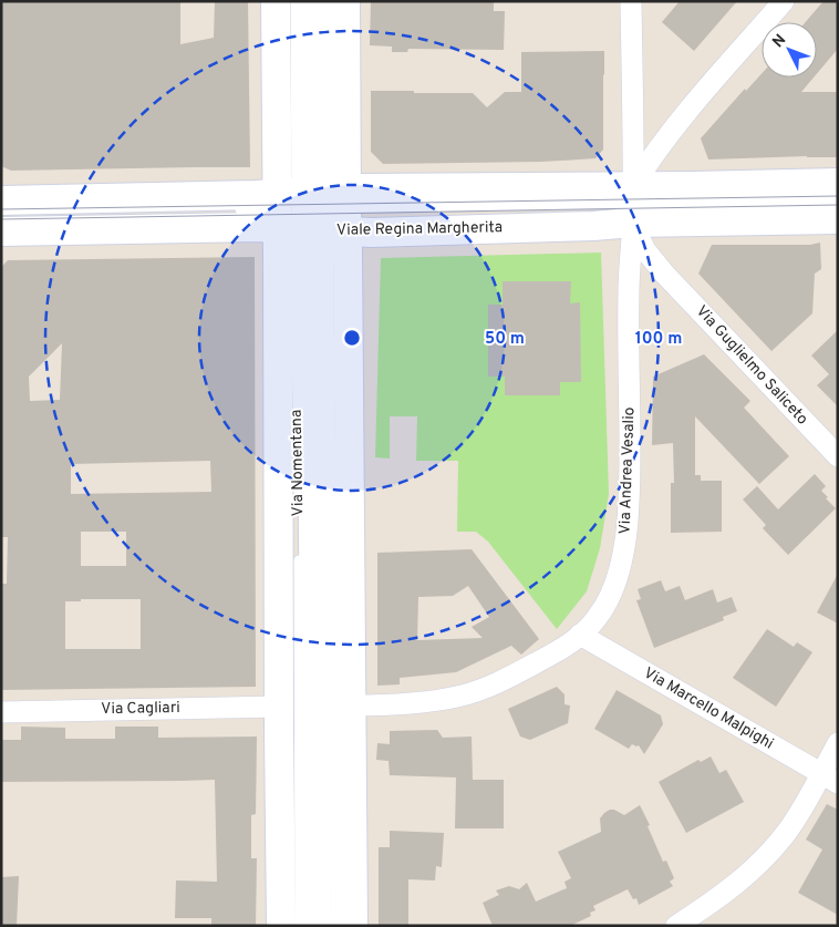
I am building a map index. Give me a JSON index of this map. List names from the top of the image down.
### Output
{
  "streets": {
    "main road": ["Viale Regina Margherita", "Via Nomentana"],
    "street": [
      "Via Guglielmo Saliceto",
      "Via Andrea Vesalio",
      "Via Cagliari",
      "Via Marcello Malpighi"
    ]
  },
  "crossings": [
    ["Viale Regina Margherita", "Via Guglielmo Saliceto"],
    ["Viale Regina Margherita", "Via Nomentana"],
    ["Viale Regina Margherita", "Via Andrea Vesalio"],
    ["Via Guglielmo Saliceto", "Via Andrea Vesalio"],
    ["Via Nomentana", "Via Andrea Vesalio"],
    ["Via Nomentana", "Via Cagliari"],
    ["Via Andrea Vesalio", "Via Marcello Malpighi"]
  ],
  "north": "top left",
  "rings": ["50 m", "100 m"]
}
